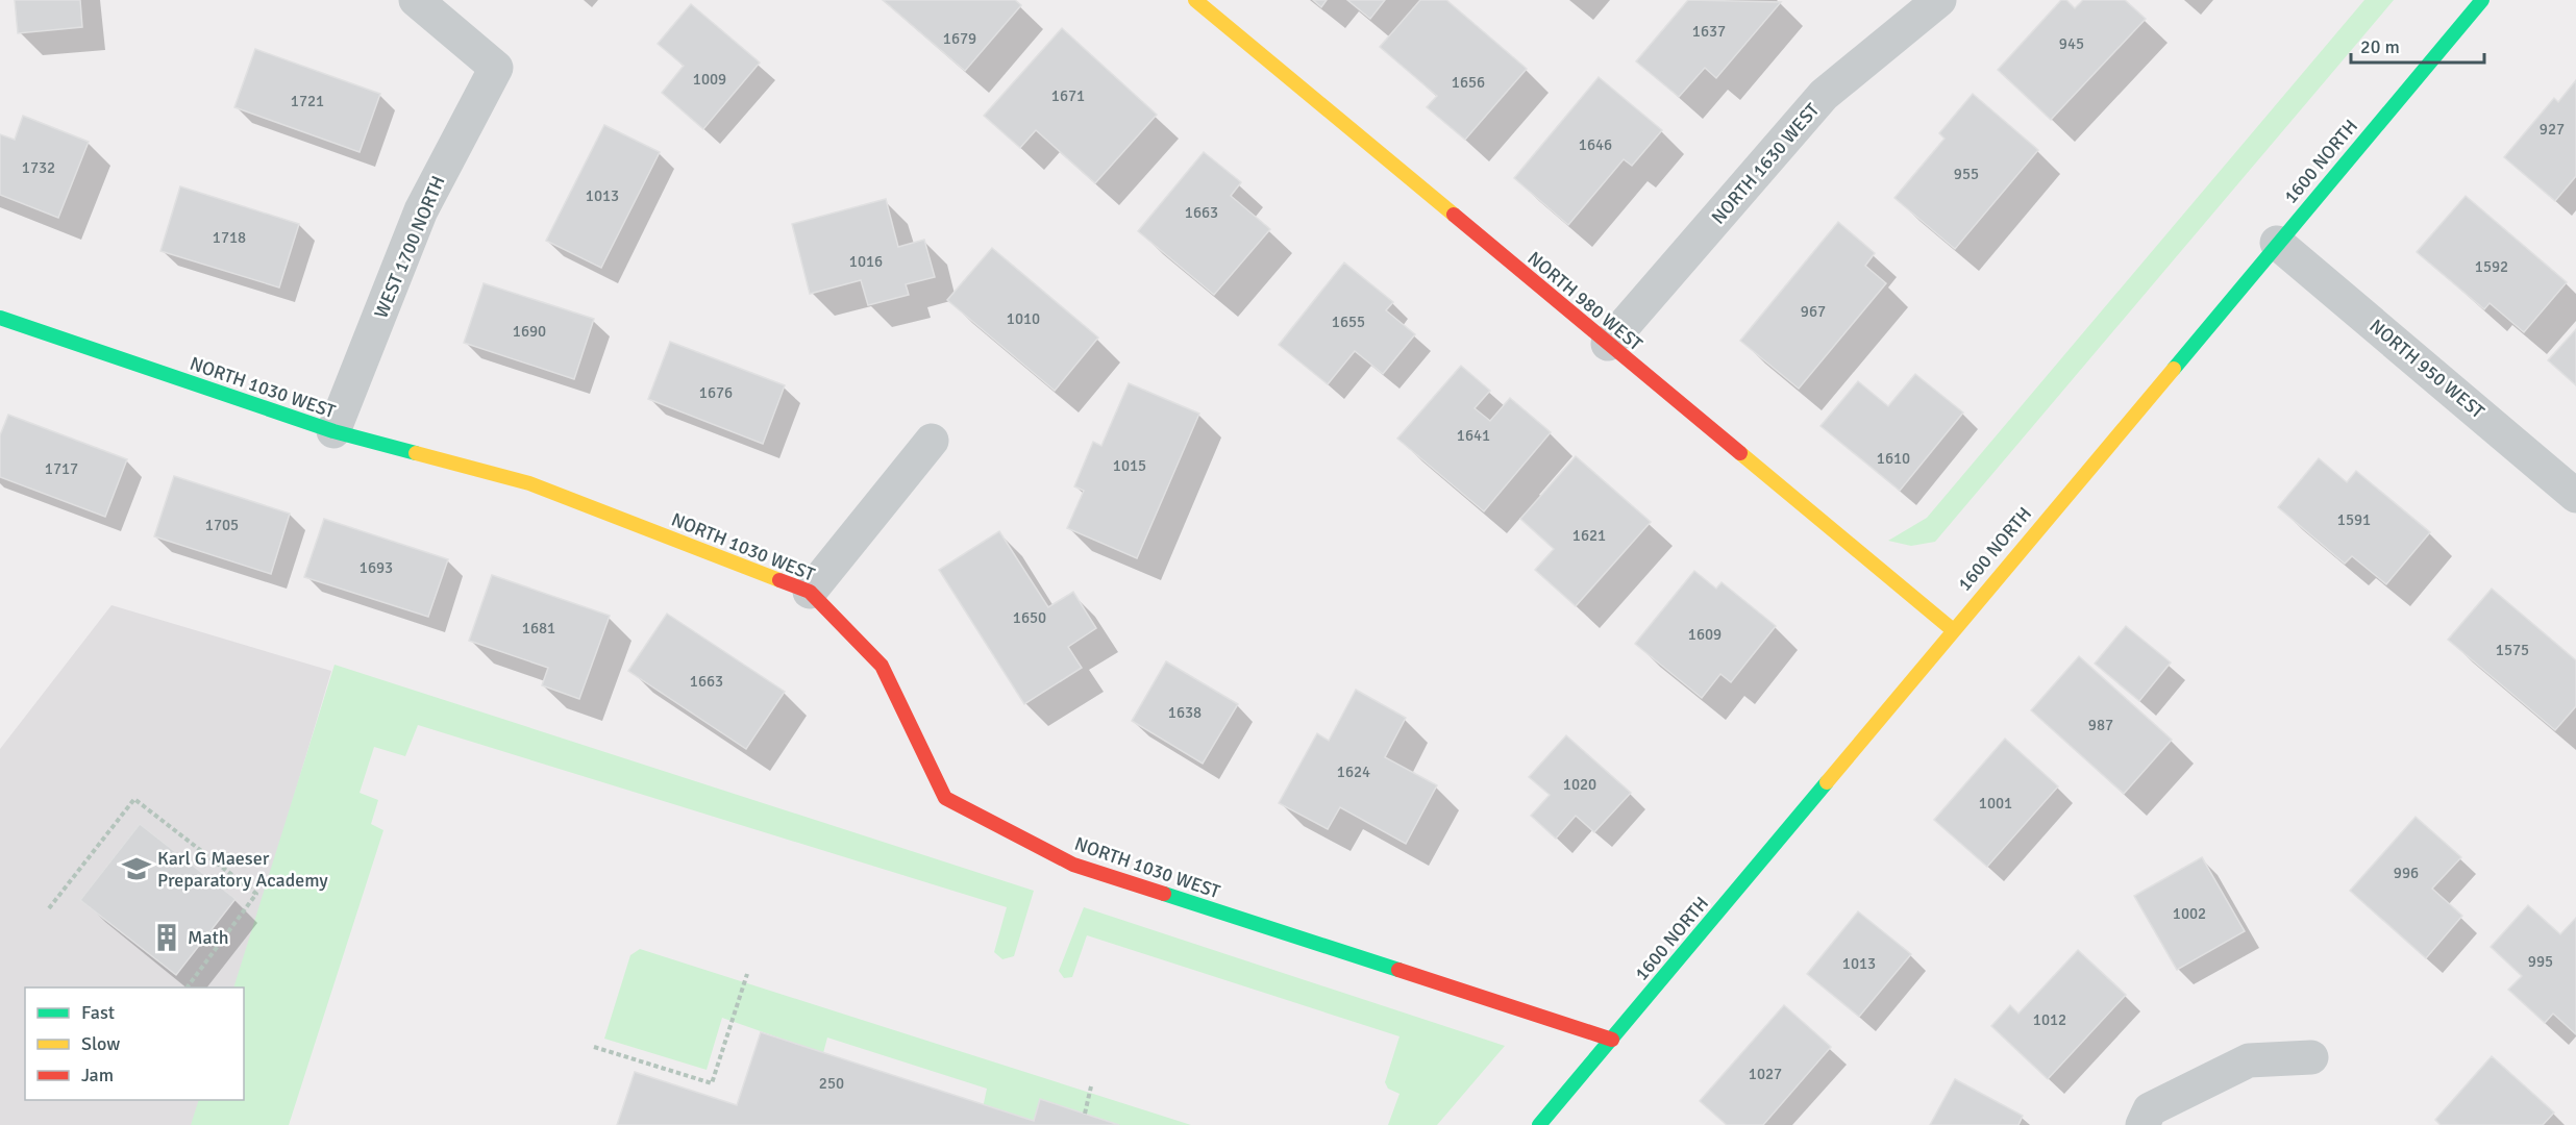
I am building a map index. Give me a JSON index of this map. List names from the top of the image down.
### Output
{
  "streets": {
    "street": [
      "1600 NORTH",
      "NORTH 1630 WEST",
      "WEST 1700 NORTH",
      "NORTH 980 WEST",
      "NORTH 950 WEST",
      "NORTH 1030 WEST"
    ]
  },
  "crossings": [
    ["1600 NORTH", "NORTH 980 WEST"],
    ["1600 NORTH", "NORTH 950 WEST"],
    ["1600 NORTH", "NORTH 1030 WEST"],
    ["NORTH 1630 WEST", "NORTH 980 WEST"],
    ["WEST 1700 NORTH", "NORTH 1030 WEST"]
  ],
  "places": {
    "school or university": ["Karl G Maeser Preparatory Academy"],
    "building": ["Math"]
  },
  "house_numbers": [
    "1637",
    "1679",
    "945",
    "1009",
    "1656",
    "1671",
    "1721",
    "927",
    "1646",
    "1732",
    "955",
    "1013",
    "1663",
    "1718",
    "1016",
    "1592",
    "967",
    "1010",
    "1655",
    "1690",
    "1676",
    "1641",
    "1610",
    "1015",
    "1717",
    "1591",
    "1705",
    "1621",
    "1693",
    "1650",
    "1681",
    "1609",
    "1575",
    "1663",
    "1638",
    "987",
    "1624",
    "1020",
    "1001",
    "996",
    "1002",
    "995",
    "1013",
    "1012",
    "1027",
    "250"
  ],
  "legend": ["Fast", "Slow", "Jam"],
  "scale_bar": "20 m"
}
